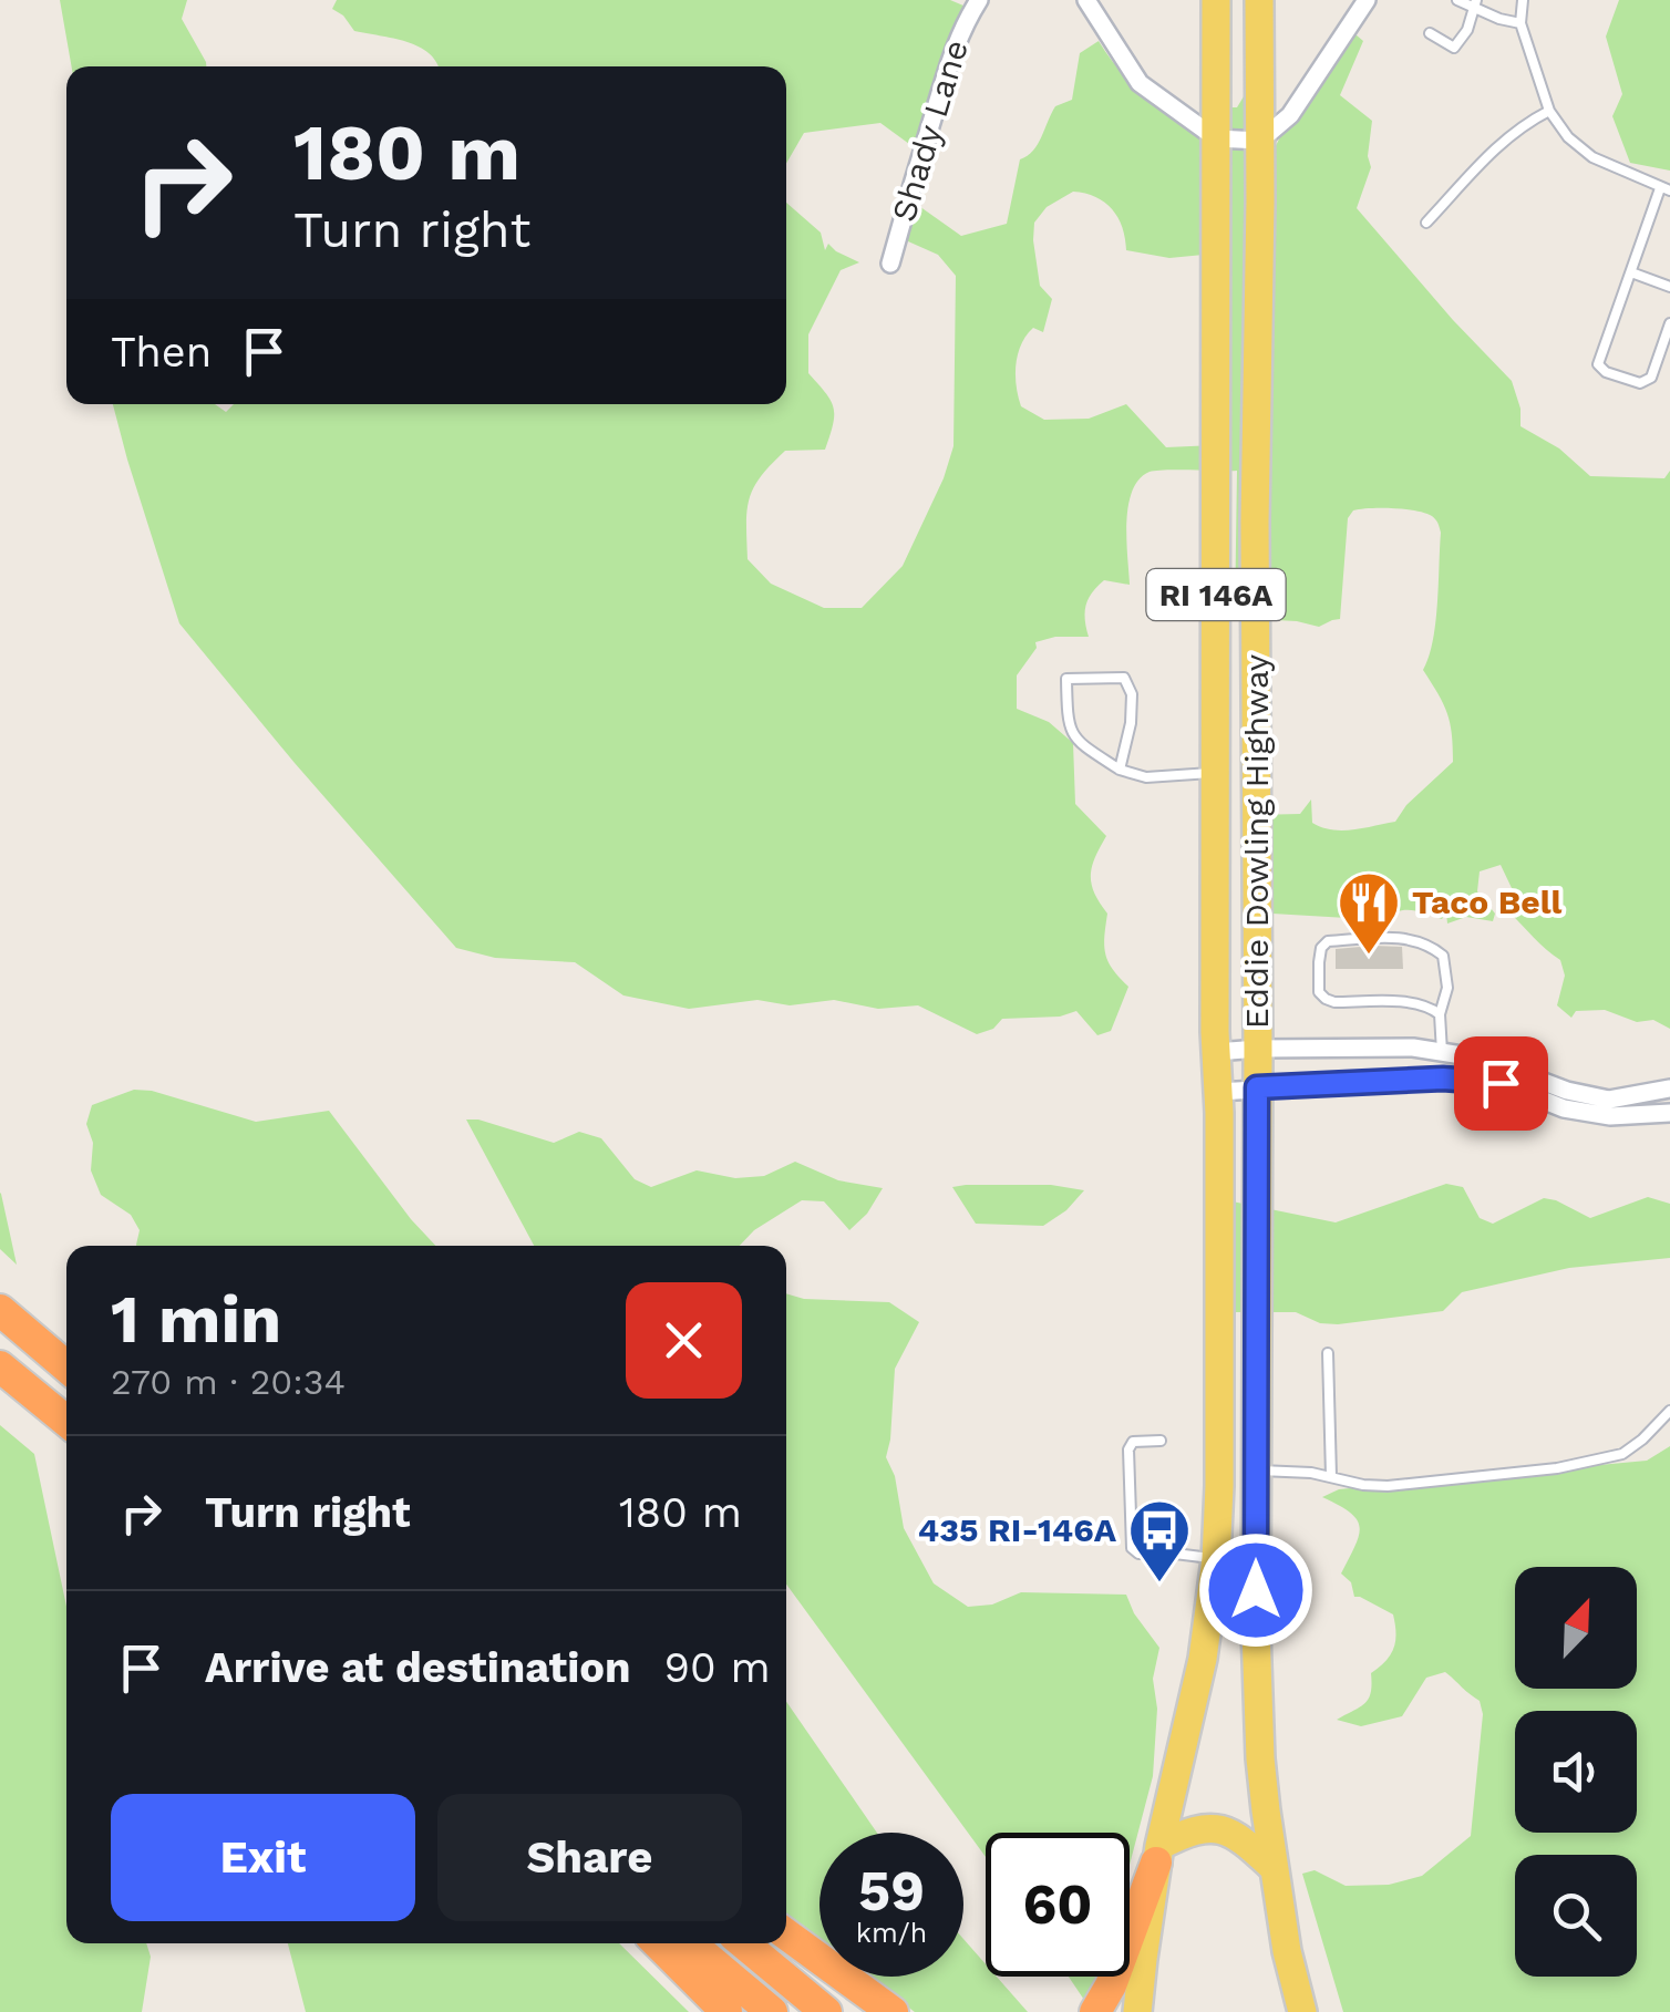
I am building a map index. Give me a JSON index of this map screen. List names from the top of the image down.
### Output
{
  "streets": {
    "main road": ["RI 146A", "Eddie Dowling Highway"],
    "street": ["Shady Lane"]
  },
  "crossings": [
    ["RI 146A", "Eddie Dowling Highway"]
  ],
  "places": {
    "restaurant": ["Taco Bell"],
    "bus stop": ["435 RI-146A"]
  },
  "north": "top right",
  "page": {
    "turn": ["180 m", "Turn right"],
    "then": "Then",
    "heading": ["1 min", "270 m · 20:34"],
    "list": [
      {
        "name": "Turn right",
        "value": "180 m"
      },
      {
        "name": "Arrive at destination",
        "value": "90 m"
      }
    ],
    "buttons": ["Exit", "Share"],
    "speed": "59 km/h",
    "limit": "60"
  }
}
